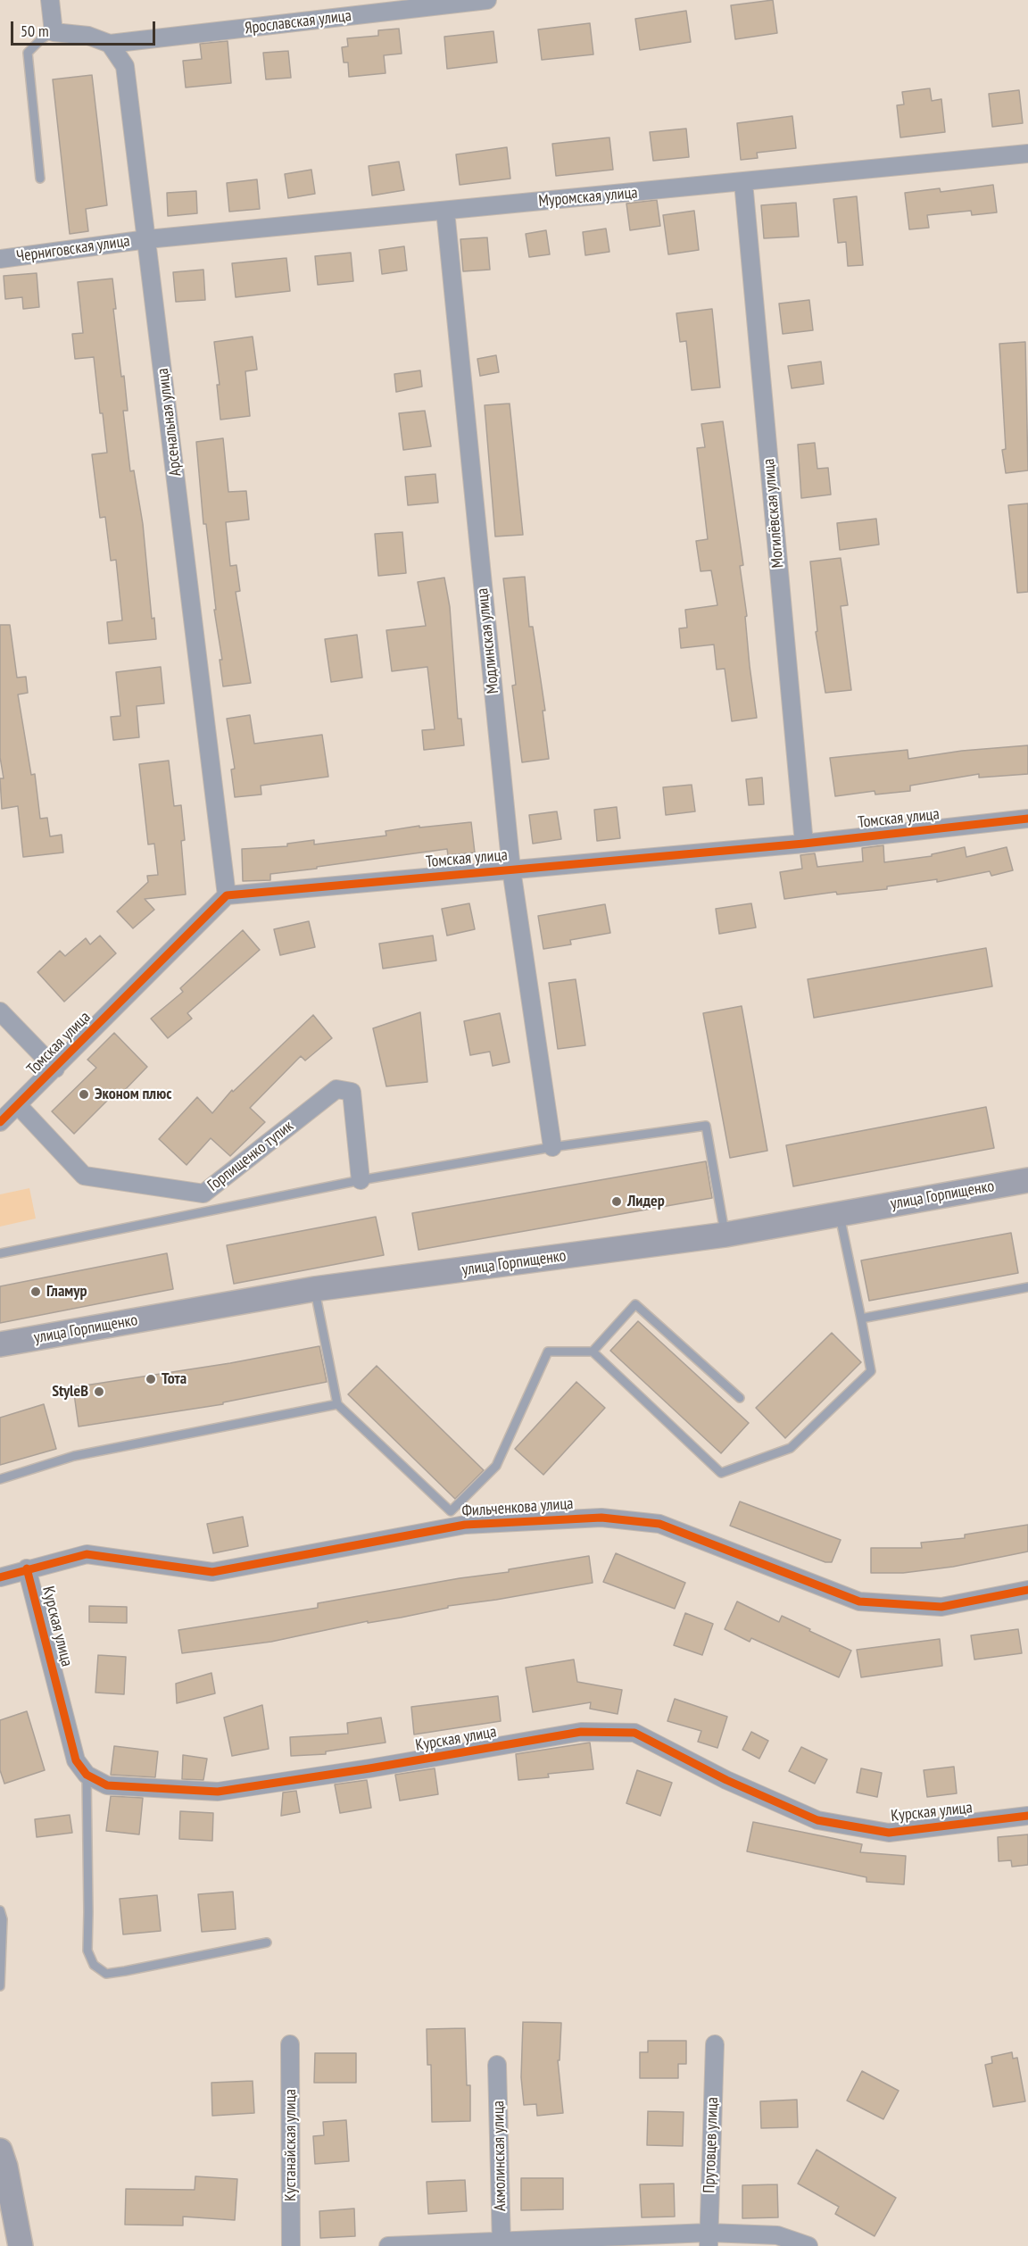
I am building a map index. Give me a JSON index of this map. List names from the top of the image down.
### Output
{
  "streets": {
    "main road": ["улица Горпищенко"],
    "street": [
      "Ярославская улица",
      "Муромская улица",
      "Черниговская улица",
      "Арсенальная улица",
      "Могилёвская улица",
      "Модлинская улица",
      "Томская улица",
      "Горпищенко тупик",
      "Фильченкова улица",
      "Курская улица",
      "Кустанайская улица",
      "Прутовцев улица",
      "Акмолинская улица"
    ]
  },
  "crossings": [
    ["Ярославская улица", "Арсенальная улица"],
    ["Муромская улица", "Черниговская улица"],
    ["Муромская улица", "Арсенальная улица"],
    ["Муромская улица", "Могилёвская улица"],
    ["Муромская улица", "Модлинская улица"],
    ["Черниговская улица", "Арсенальная улица"],
    ["Арсенальная улица", "Томская улица"],
    ["Могилёвская улица", "Томская улица"],
    ["Модлинская улица", "Томская улица"],
    ["Томская улица", "Горпищенко тупик"],
    ["Фильченкова улица", "Курская улица"]
  ],
  "places": [
    "Эконом плюс",
    "Лидер",
    "Гламур",
    "Тота",
    "StyleB"
  ],
  "scale_bar": "50 m"
}
